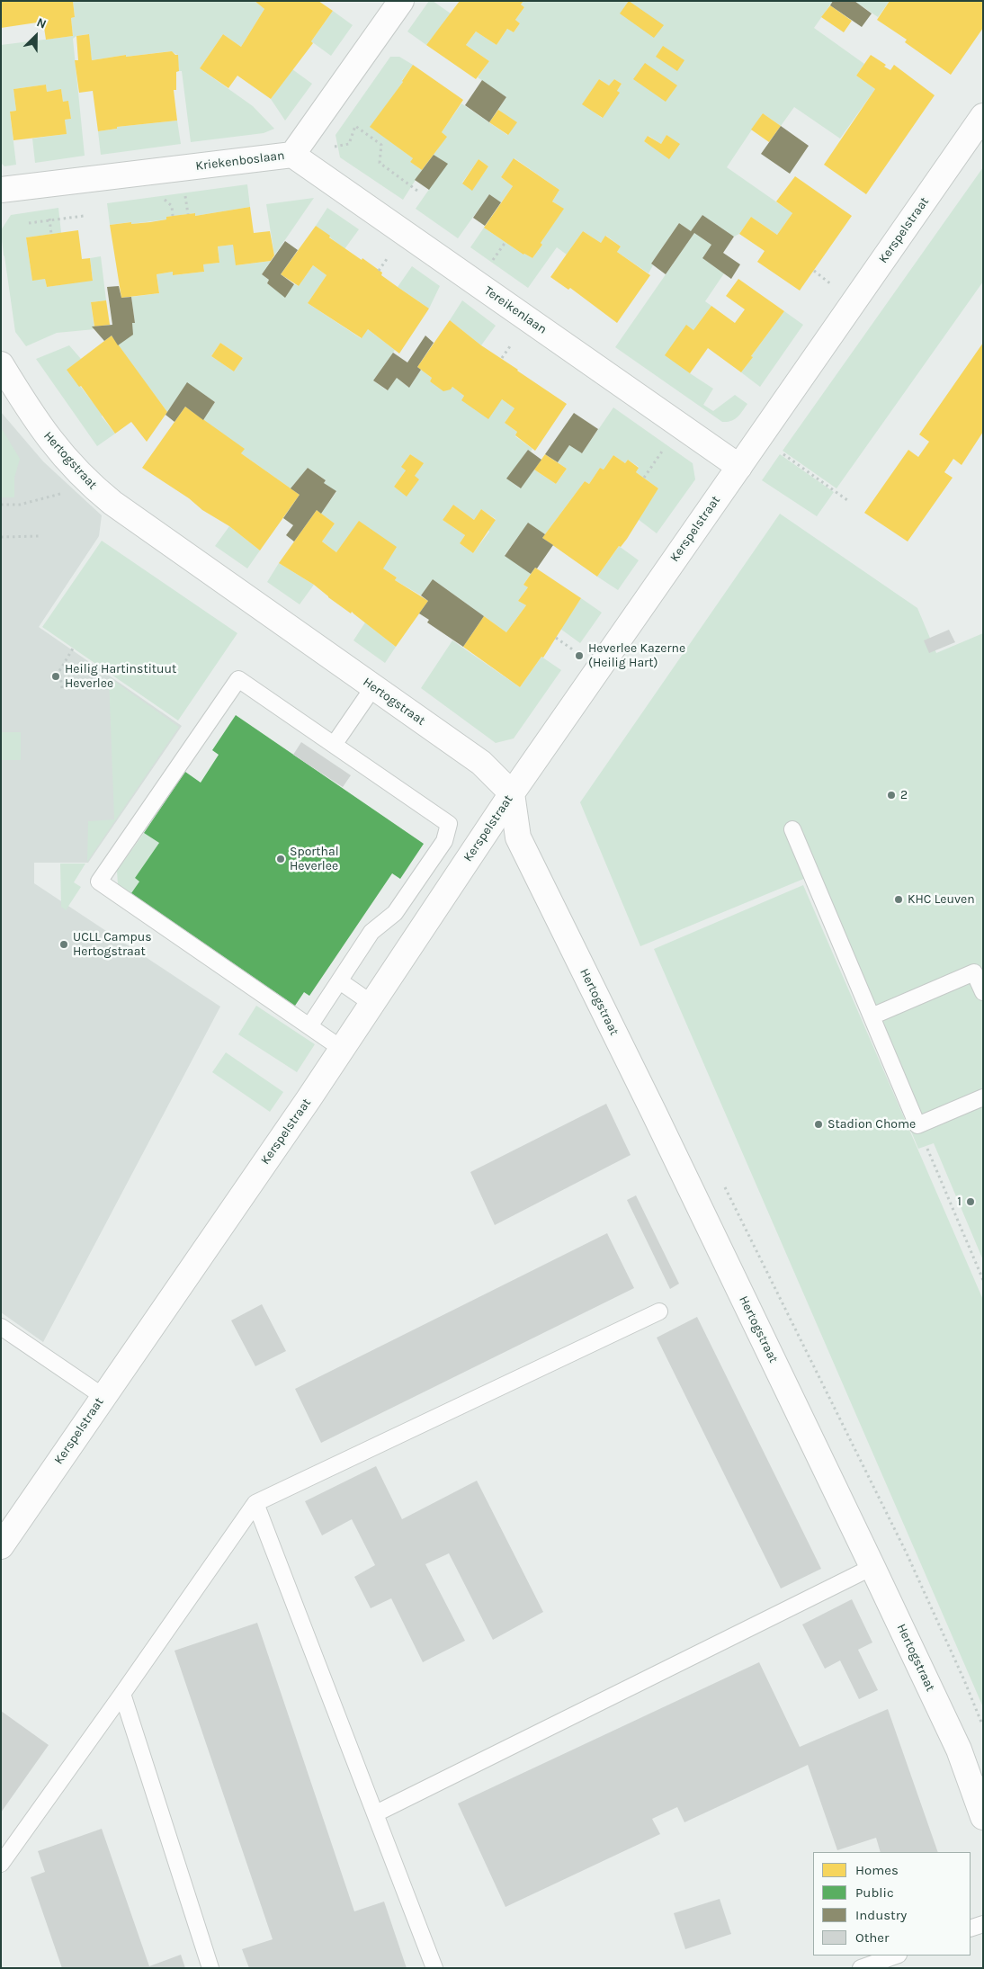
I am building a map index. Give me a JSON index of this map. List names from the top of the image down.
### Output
{
  "streets": {
    "street": [
      "Kriekenboslaan",
      "Kerspelstraat",
      "Tereikenlaan",
      "Hertogstraat"
    ]
  },
  "crossings": [
    ["Kriekenboslaan", "Tereikenlaan"],
    ["Kerspelstraat", "Tereikenlaan"],
    ["Kerspelstraat", "Hertogstraat"]
  ],
  "places": [
    "Heverlee Kazerne (Heilig Hart)",
    "Heilig Hartinstituut Heverlee",
    "2",
    "Sporthal Heverlee",
    "KHC Leuven",
    "UCLL Campus Hertogstraat",
    "Stadion Chome",
    "1"
  ],
  "legend": [
    "Homes",
    "Public",
    "Industry",
    "Other"
  ],
  "north": "top right"
}
